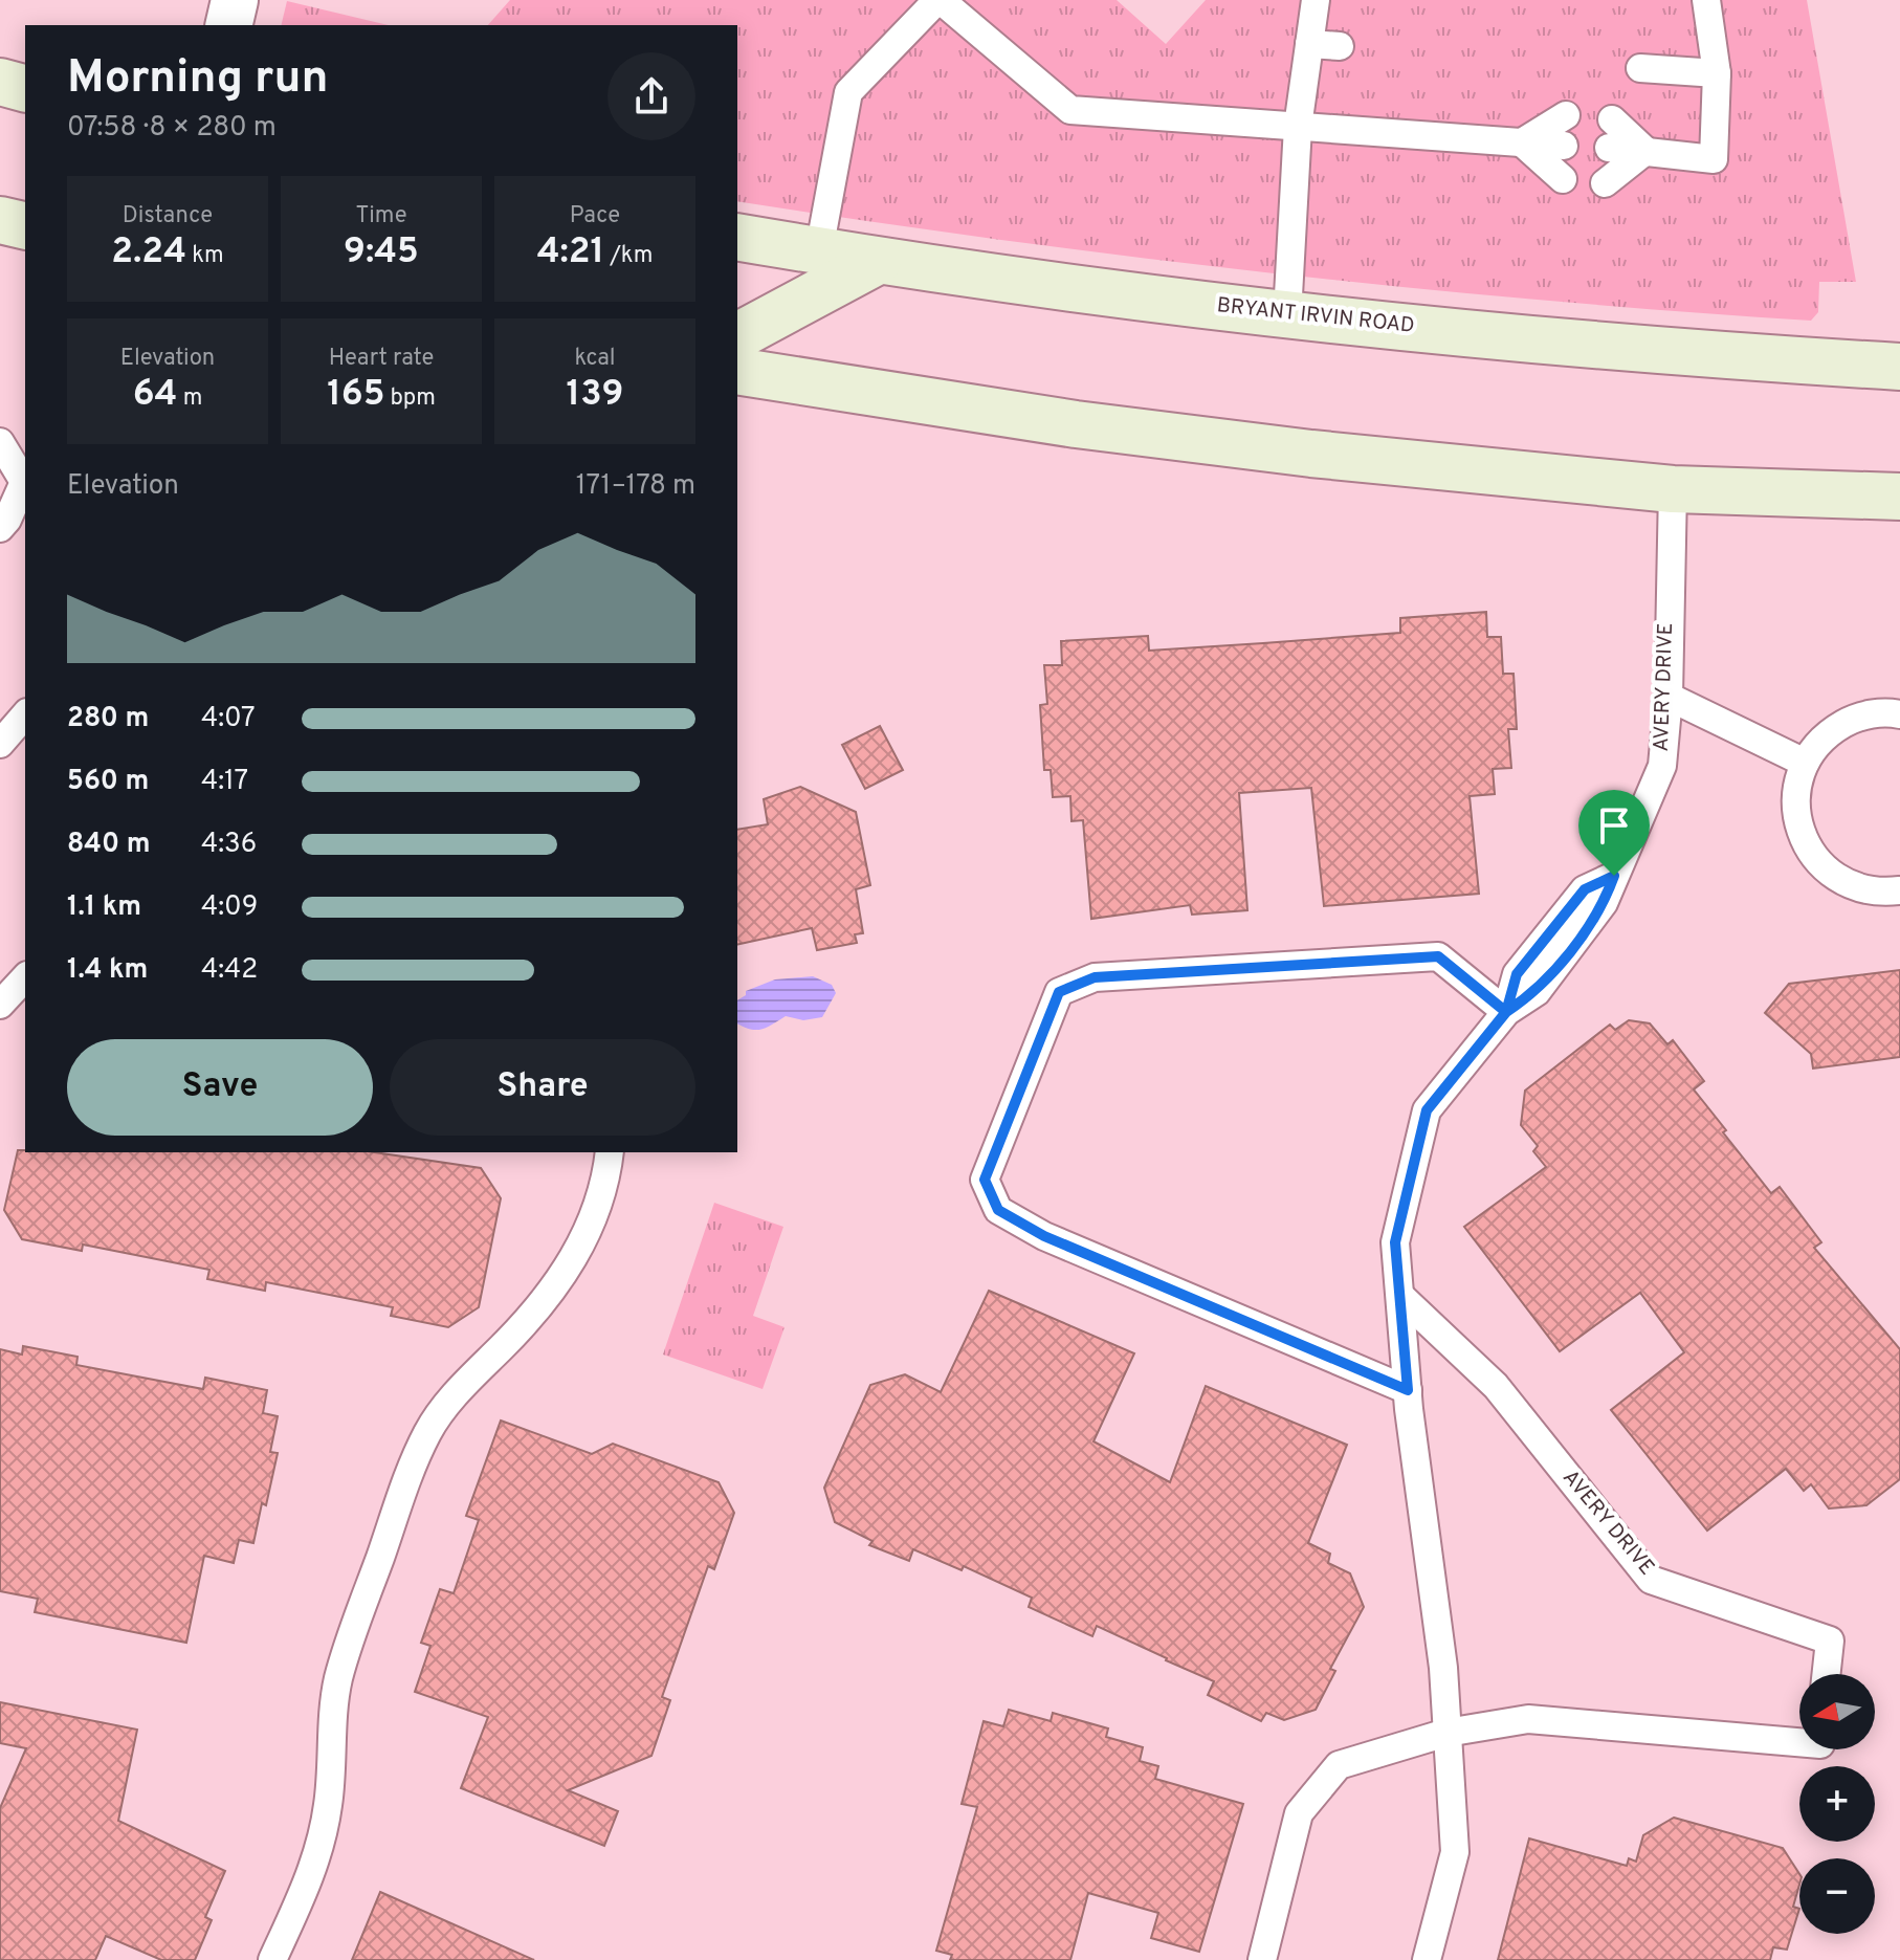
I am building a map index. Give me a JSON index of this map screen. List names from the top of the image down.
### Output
{
  "streets": {
    "main road": ["BRYANT IRVIN ROAD"],
    "lane": ["AVERY DRIVE"]
  },
  "north": "left",
  "page": {
    "heading": ["Morning run", "07:58 · 8 × 280 m"],
    "stats": [
      ["Distance", "2.24 km"],
      ["Time", "9:45"],
      ["Pace", "4:21 /km"],
      ["Elevation", "64 m"],
      ["Heart rate", "165 bpm"],
      ["kcal", "139"]
    ],
    "chart": ["Elevation", "171–178 m"],
    "list": [
      {
        "name": "280 m",
        "note": "4:07"
      },
      {
        "name": "560 m",
        "note": "4:17"
      },
      {
        "name": "840 m",
        "note": "4:36"
      },
      {
        "name": "1.1 km",
        "note": "4:09"
      },
      {
        "name": "1.4 km",
        "note": "4:42"
      }
    ],
    "buttons": ["Save", "Share"],
    "map_buttons": ["+", "−"]
  }
}
